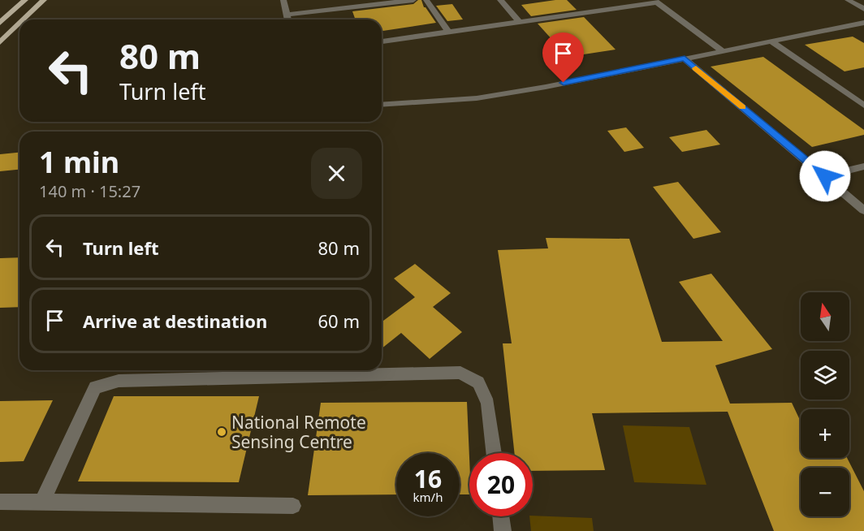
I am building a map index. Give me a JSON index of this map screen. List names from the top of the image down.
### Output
{
  "places": ["National Remote Sensing Centre"],
  "north": "top",
  "page": {
    "turn": ["80 m", "Turn left"],
    "heading": ["1 min", "140 m · 15:27"],
    "list": [
      {
        "name": "Turn left",
        "value": "80 m"
      },
      {
        "name": "Arrive at destination",
        "value": "60 m"
      }
    ],
    "map_buttons": ["+", "−"],
    "speed": "16 km/h",
    "limit": "20"
  }
}
